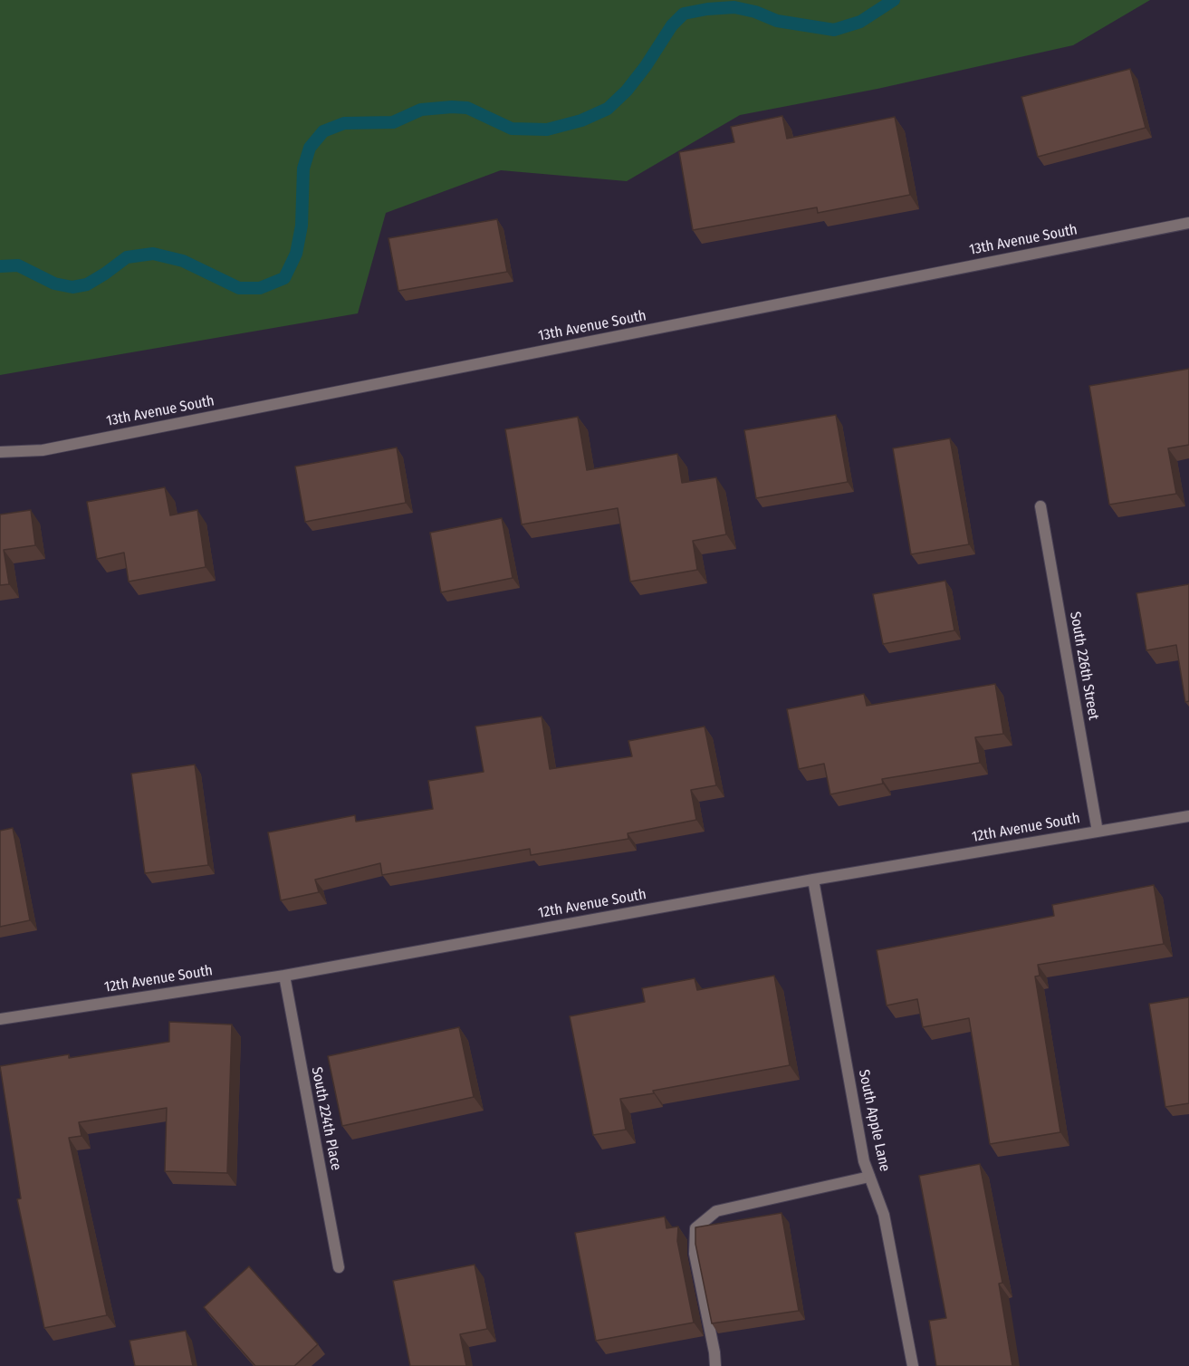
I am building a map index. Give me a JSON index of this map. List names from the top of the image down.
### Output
{
  "streets": {
    "street": [
      "13th Avenue South",
      "South 226th Street",
      "12th Avenue South",
      "South 224th Place",
      "South Apple Lane"
    ]
  },
  "crossings": [
    ["South 226th Street", "12th Avenue South"],
    ["12th Avenue South", "South 224th Place"],
    ["12th Avenue South", "South Apple Lane"]
  ]
}
